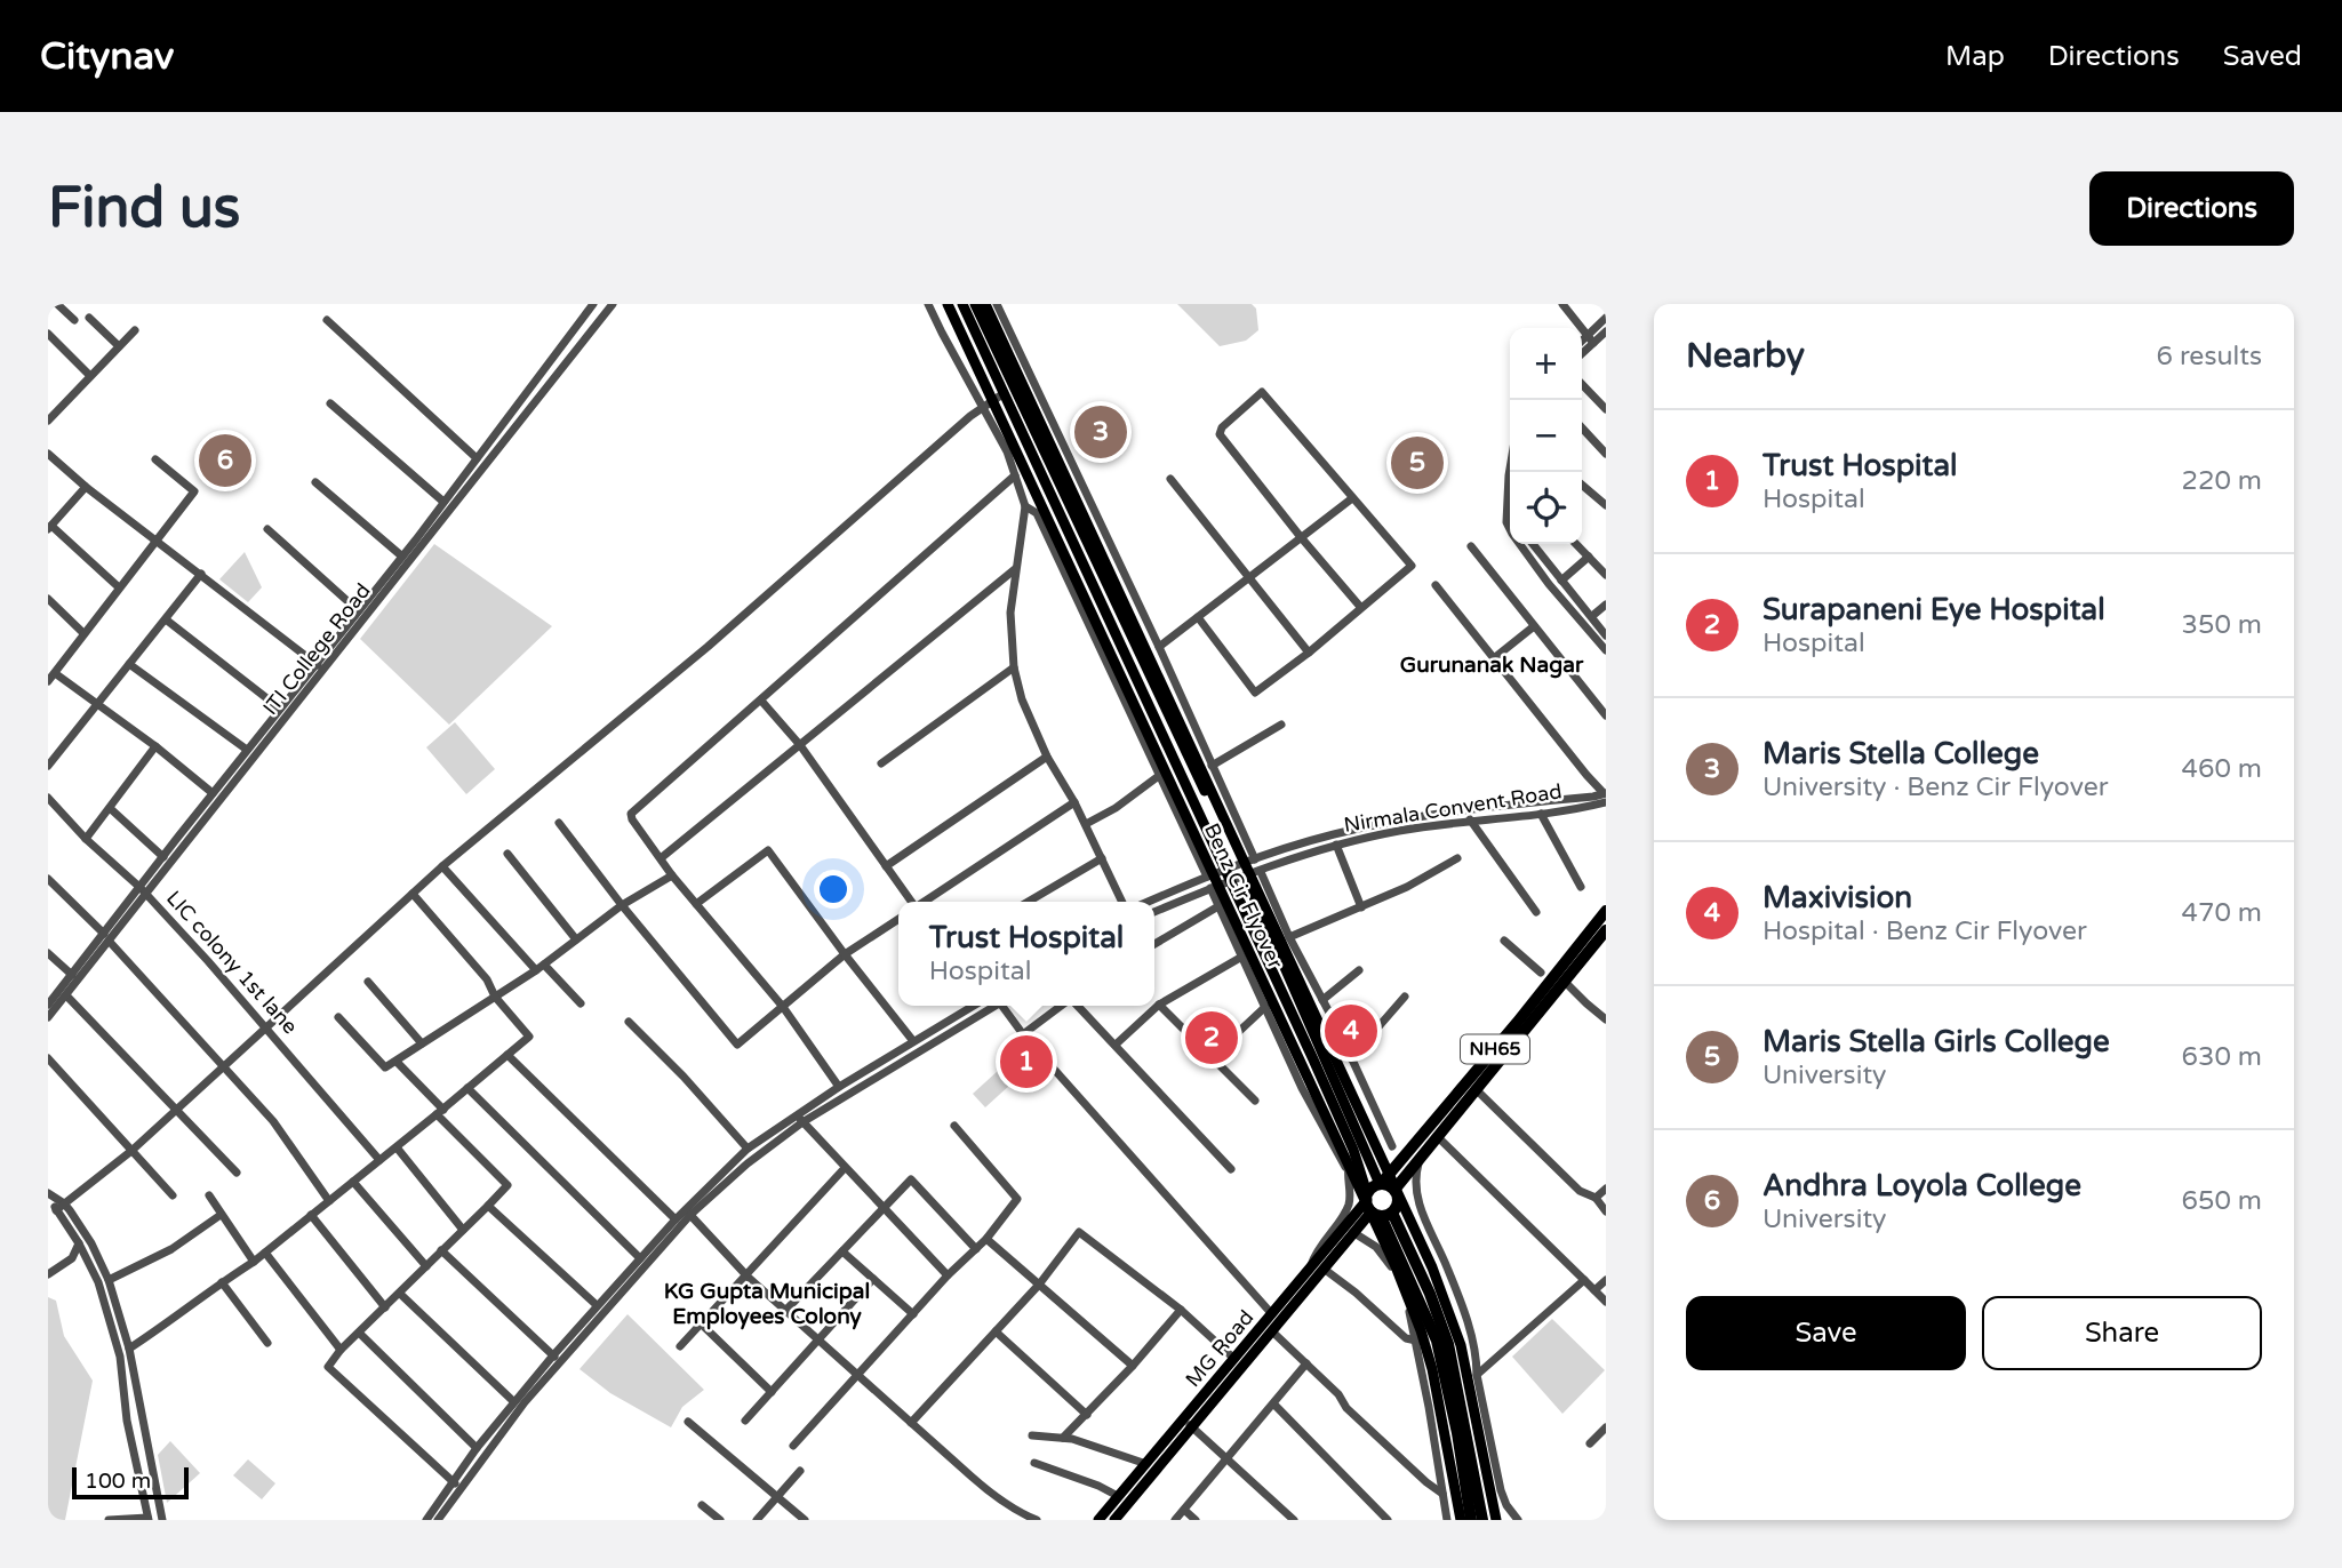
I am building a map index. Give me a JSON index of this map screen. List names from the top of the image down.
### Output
{
  "streets": {
    "highway": ["NH65"],
    "main road": ["Benz Cir Flyover", "MG Road"],
    "street": ["ITI College Road", "Nirmala Convent Road", "LIC colony 1st lane"]
  },
  "crossings": [
    ["ITI College Road", "LIC colony 1st lane"],
    ["NH65", "MG Road"]
  ],
  "districts": ["Gurunanak Nagar", "KG Gupta Municipal Employees Colony"],
  "scale_bar": "100 m",
  "page": {
    "header": "Citynav",
    "nav": ["Map", "Directions", "Saved"],
    "buttons": [
      "Directions",
      ["Save", "Share"]
    ],
    "title": "Find us",
    "heading": ["Nearby", "6 results"],
    "map_buttons": ["+", "−"],
    "pins": [
      "3",
      "6",
      "5",
      "4",
      "2",
      "1"
    ],
    "list": [
      {
        "mark": "1",
        "name": "Trust Hospital",
        "note": "Hospital",
        "value": "220 m"
      },
      {
        "mark": "2",
        "name": "Surapaneni Eye Hospital",
        "note": "Hospital",
        "value": "350 m"
      },
      {
        "mark": "3",
        "name": "Maris Stella College",
        "note": "University · Benz Cir Flyover",
        "value": "460 m"
      },
      {
        "mark": "4",
        "name": "Maxivision",
        "note": "Hospital · Benz Cir Flyover",
        "value": "470 m"
      },
      {
        "mark": "5",
        "name": "Maris Stella Girls College",
        "note": "University",
        "value": "630 m"
      },
      {
        "mark": "6",
        "name": "Andhra Loyola College",
        "note": "University",
        "value": "650 m"
      }
    ],
    "popup": ["Trust Hospital", "Hospital"],
    "scale": "100 m"
  }
}
